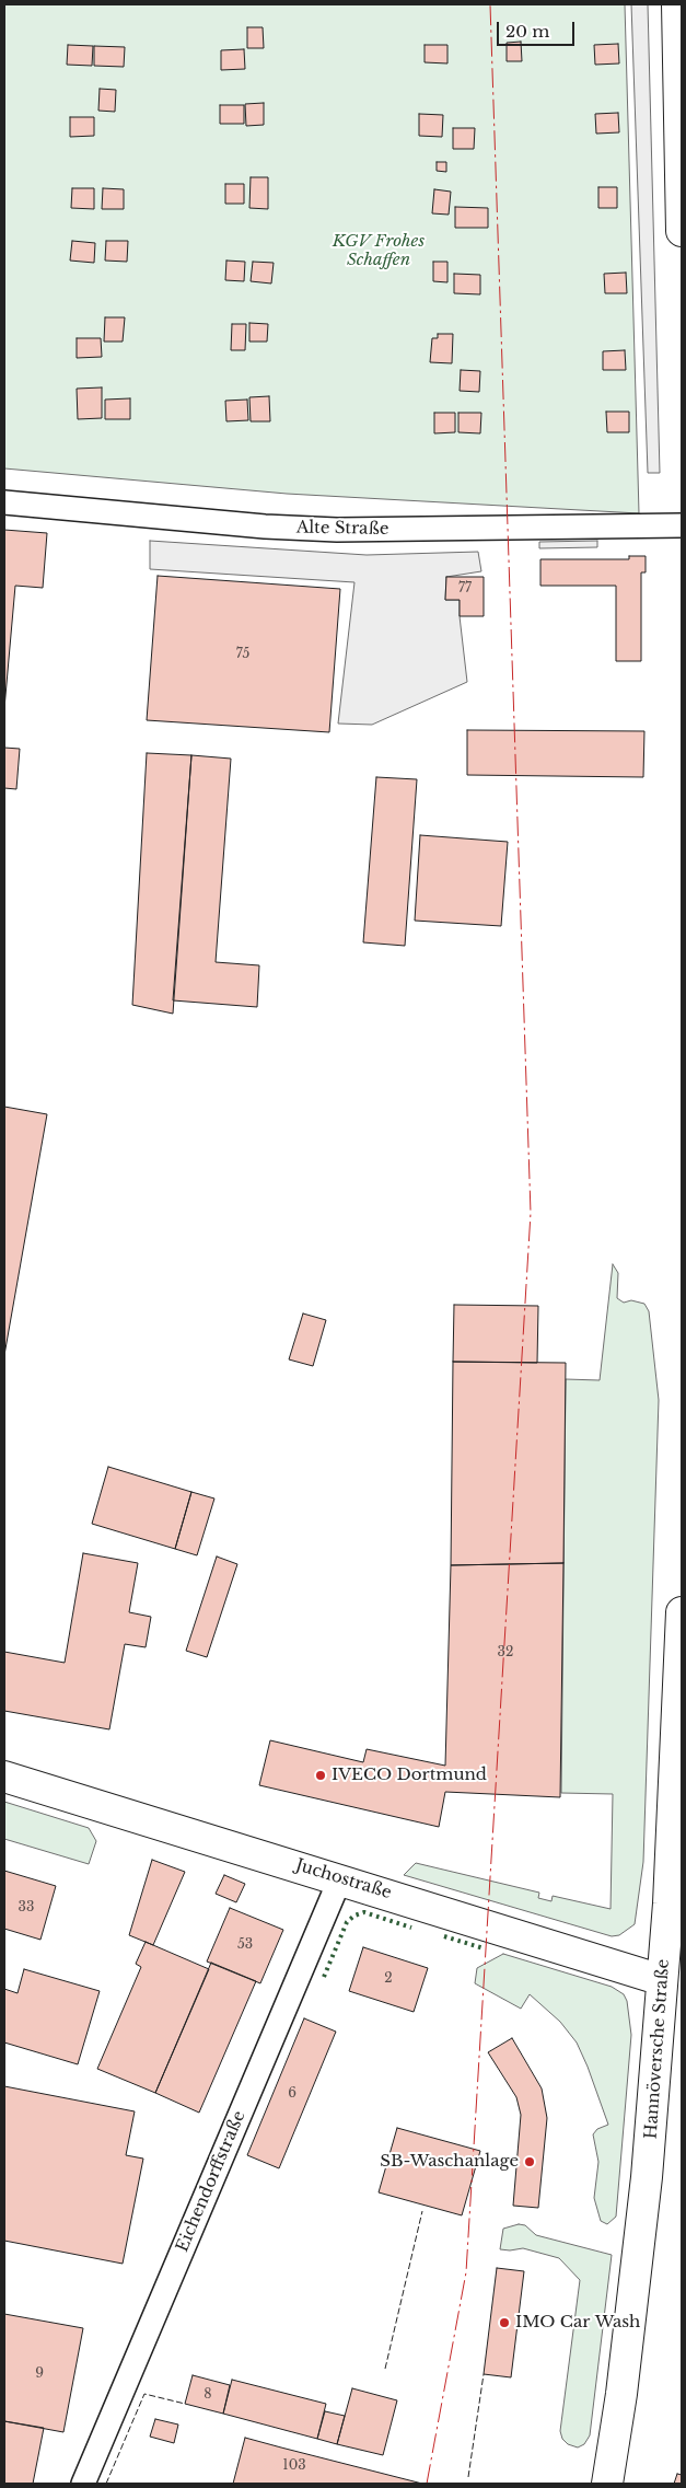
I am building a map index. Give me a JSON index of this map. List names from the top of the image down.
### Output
{
  "streets": {
    "main road": ["Juchostraße", "Hannöversche Straße"],
    "street": ["Alte Straße", "Eichendorffstraße"]
  },
  "crossings": [
    ["Juchostraße", "Hannöversche Straße"],
    ["Juchostraße", "Eichendorffstraße"]
  ],
  "parks": ["KGV Frohes Schaffen"],
  "places": ["IVECO Dortmund", "SB-Waschanlage", "IMO Car Wash"],
  "house_numbers": [
    "77",
    "75",
    "32",
    "33",
    "53",
    "2",
    "6",
    "9",
    "8",
    "103"
  ],
  "scale_bar": "20 m"
}
